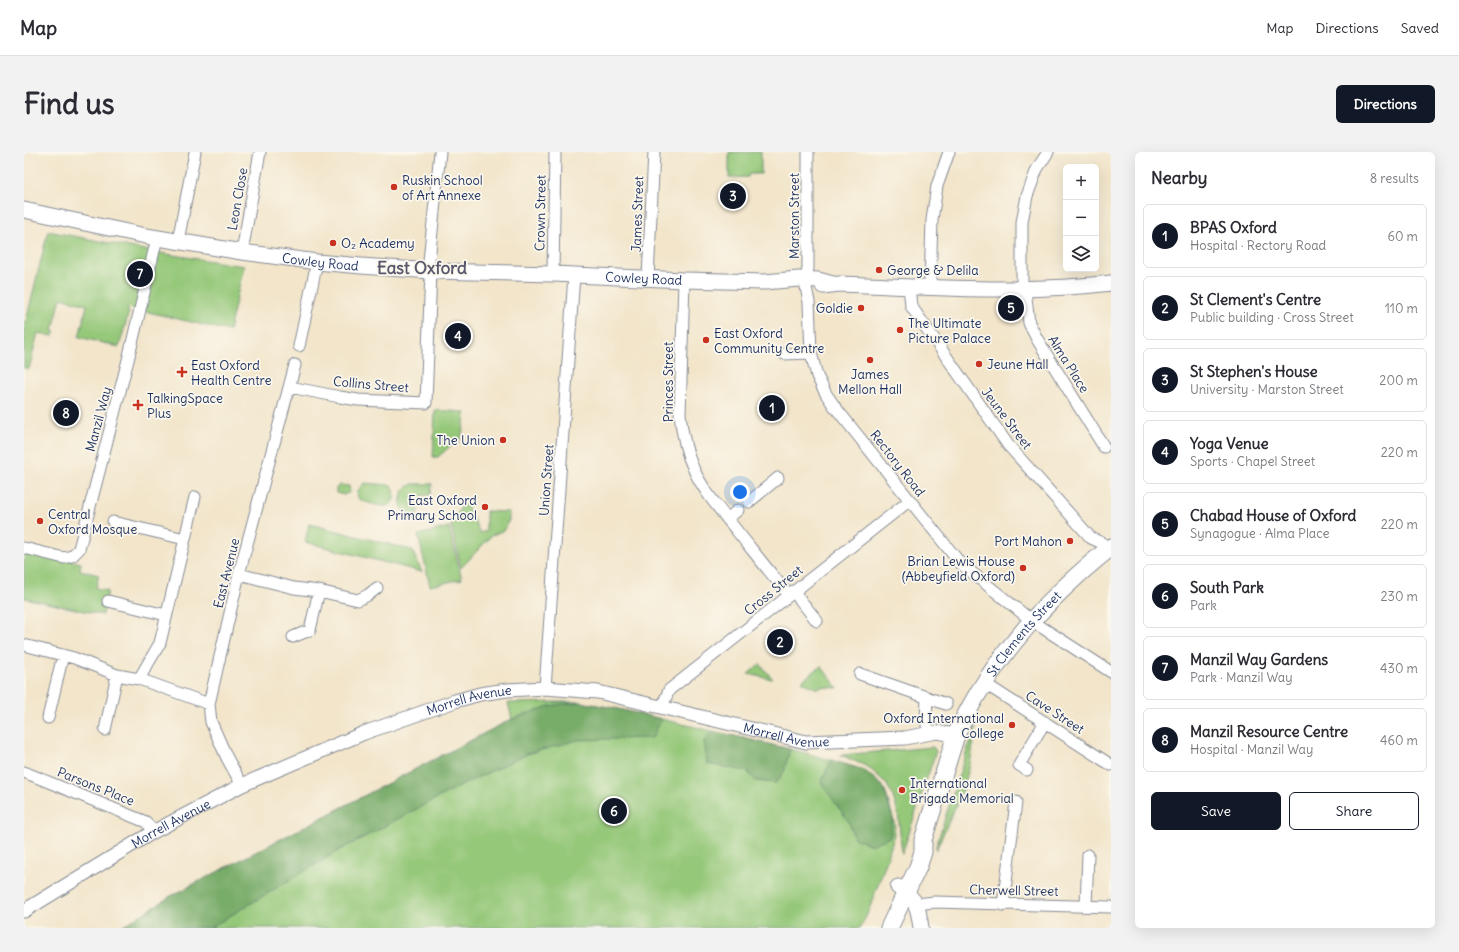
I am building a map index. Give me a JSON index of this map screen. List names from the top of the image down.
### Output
{
  "streets": {
    "main road": ["Cowley Road", "St Clements Street"],
    "street": [
      "Leon Close",
      "Crown Street",
      "James Street",
      "Marston Street",
      "Alma Place",
      "Princes Street",
      "Collins Street",
      "Jeune Street",
      "Manzil Way",
      "Rectory Road",
      "Union Street",
      "East Avenue",
      "Cross Street",
      "Morrell Avenue",
      "Cave Street",
      "Parsons Place",
      "Cherwell Street"
    ]
  },
  "crossings": [
    ["Leon Close", "Cowley Road"],
    ["Crown Street", "Cowley Road"],
    ["James Street", "Cowley Road"],
    ["Marston Street", "Cowley Road"],
    ["Marston Street", "Rectory Road"],
    ["Cowley Road", "Alma Place"],
    ["Cowley Road", "Princes Street"],
    ["Cowley Road", "Collins Street"],
    ["Cowley Road", "Jeune Street"],
    ["Cowley Road", "Manzil Way"],
    ["Cowley Road", "Rectory Road"],
    ["Cowley Road", "Union Street"],
    ["Princes Street", "Cross Street"],
    ["Collins Street", "East Avenue"],
    ["Jeune Street", "St Clements Street"],
    ["Rectory Road", "Cross Street"],
    ["Rectory Road", "St Clements Street"],
    ["Union Street", "Morrell Avenue"],
    ["East Avenue", "Morrell Avenue"],
    ["Cross Street", "Morrell Avenue"],
    ["St Clements Street", "Morrell Avenue"],
    ["St Clements Street", "Cave Street"],
    ["St Clements Street", "Cherwell Street"],
    ["Morrell Avenue", "Parsons Place"]
  ],
  "districts": ["East Oxford"],
  "places": {
    "other": [
      "Ruskin School of Art Annexe",
      "O₂ Academy",
      "George & Delila",
      "Goldie",
      "The Ultimate Picture Palace",
      "East Oxford Community Centre",
      "James Mellon Hall",
      "Jeune Hall",
      "The Union",
      "East Oxford Primary School",
      "Central Oxford Mosque",
      "Port Mahon",
      "Brian Lewis House (Abbeyfield Oxford)",
      "Oxford International College",
      "International Brigade Memorial"
    ],
    "health": ["East Oxford Health Centre", "TalkingSpace Plus"]
  },
  "page": {
    "header": "Map",
    "nav": ["Map", "Directions", "Saved"],
    "buttons": [
      "Directions",
      ["Save", "Share"]
    ],
    "title": "Find us",
    "heading": ["Nearby", "8 results"],
    "map_buttons": ["+", "−"],
    "pins": [
      "3",
      "7",
      "5",
      "4",
      "1",
      "8",
      "2",
      "6"
    ],
    "list": [
      {
        "mark": "1",
        "name": "BPAS Oxford",
        "note": "Hospital · Rectory Road",
        "value": "60 m"
      },
      {
        "mark": "2",
        "name": "St Clement's Centre",
        "note": "Public building · Cross Street",
        "value": "110 m"
      },
      {
        "mark": "3",
        "name": "St Stephen's House",
        "note": "University · Marston Street",
        "value": "200 m"
      },
      {
        "mark": "4",
        "name": "Yoga Venue",
        "note": "Sports · Chapel Street",
        "value": "220 m"
      },
      {
        "mark": "5",
        "name": "Chabad House of Oxford",
        "note": "Synagogue · Alma Place",
        "value": "220 m"
      },
      {
        "mark": "6",
        "name": "South Park",
        "note": "Park",
        "value": "230 m"
      },
      {
        "mark": "7",
        "name": "Manzil Way Gardens",
        "note": "Park · Manzil Way",
        "value": "430 m"
      },
      {
        "mark": "8",
        "name": "Manzil Resource Centre",
        "note": "Hospital · Manzil Way",
        "value": "460 m"
      }
    ]
  }
}
